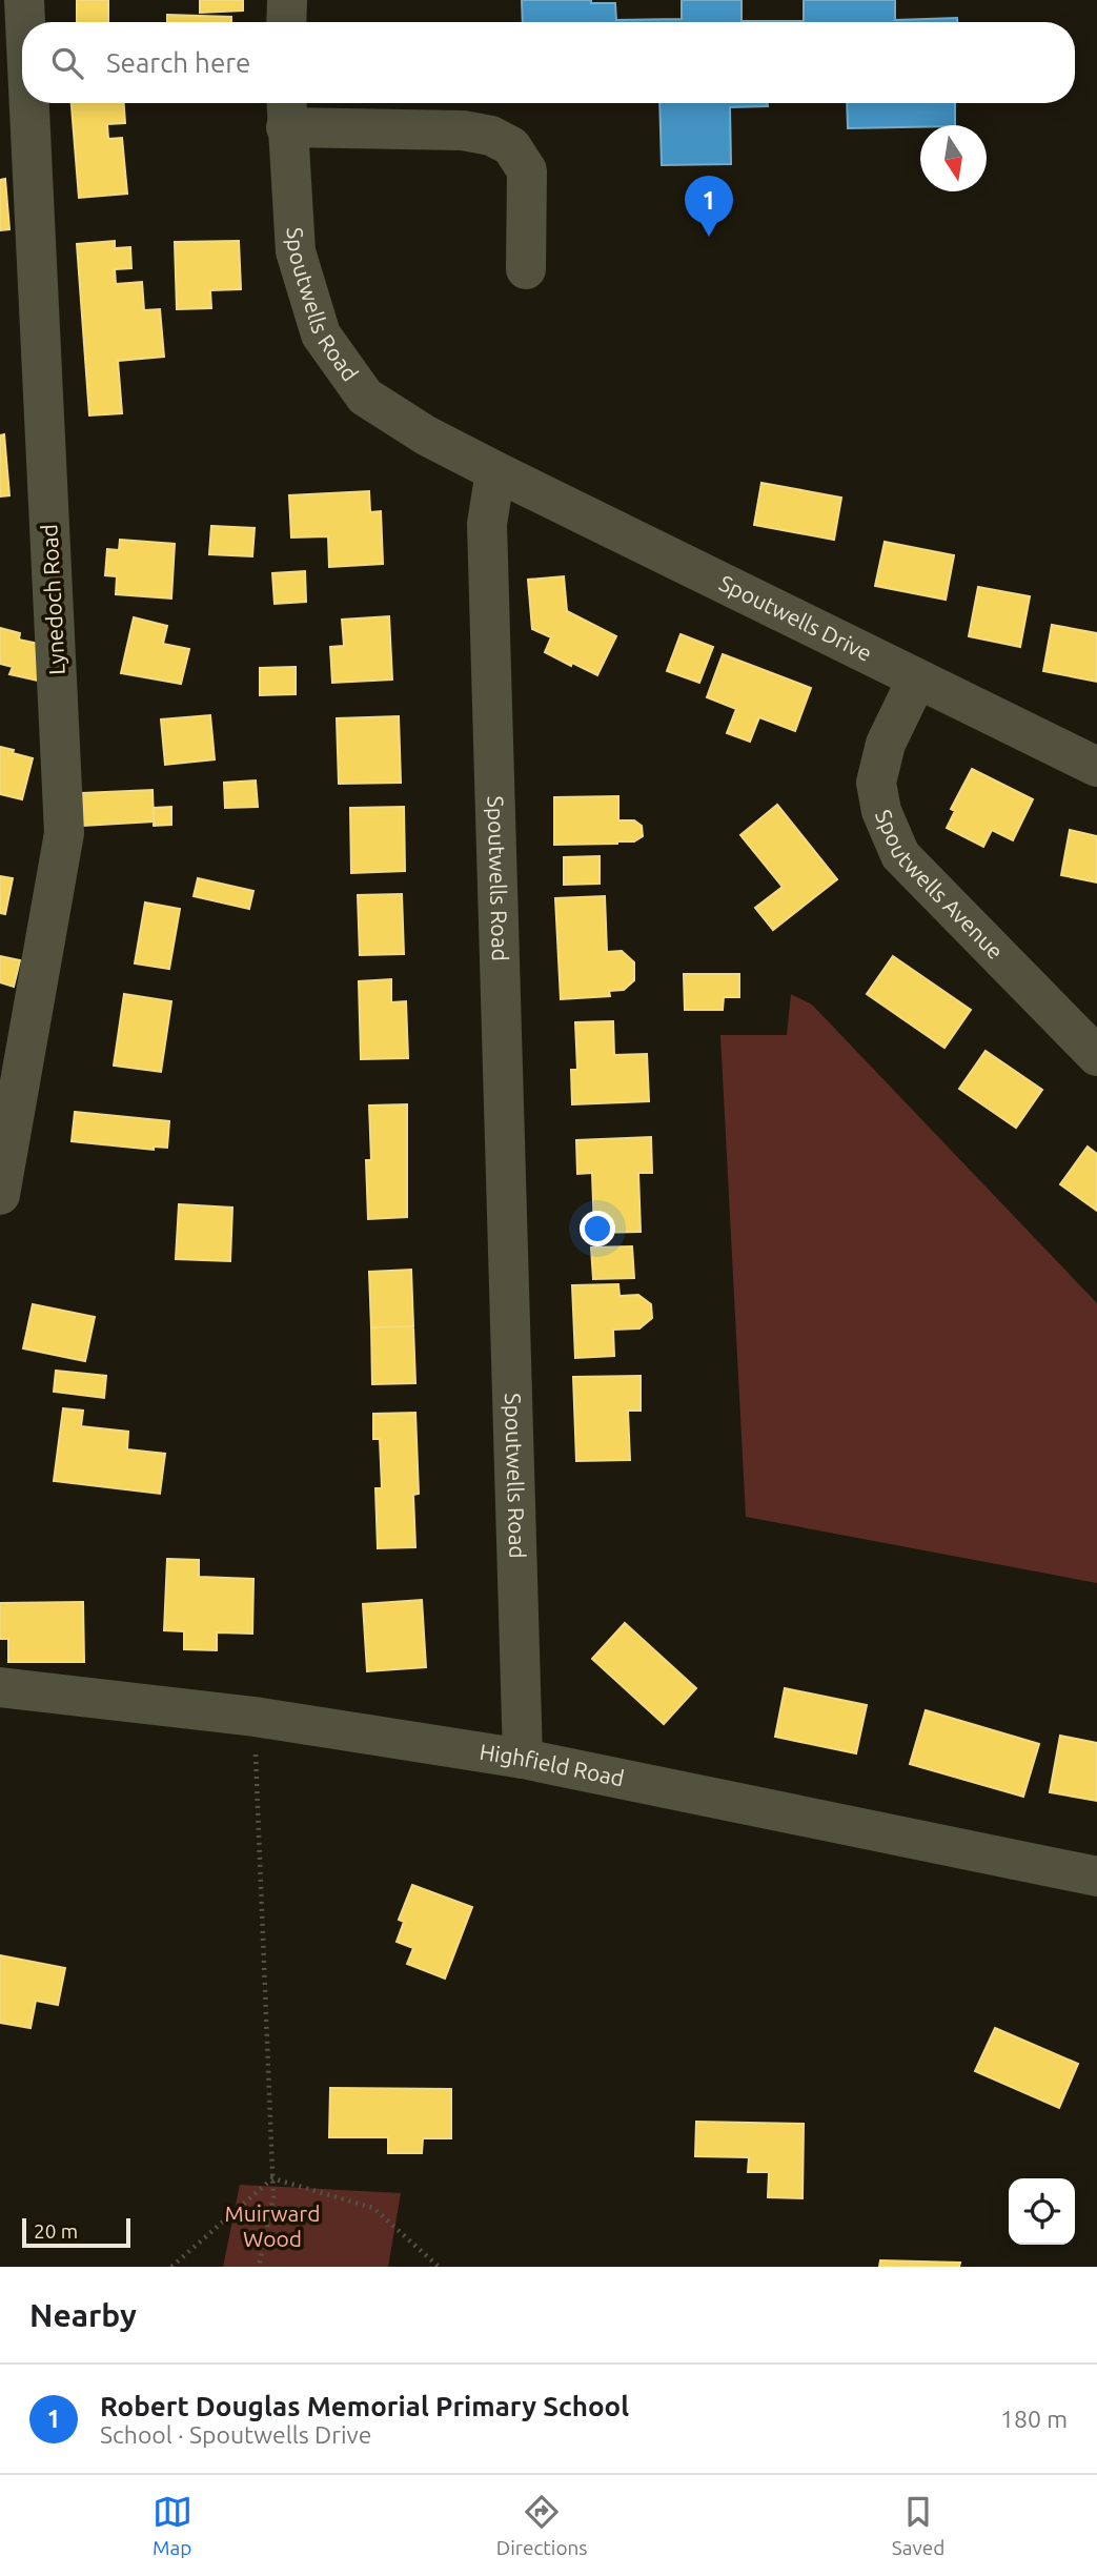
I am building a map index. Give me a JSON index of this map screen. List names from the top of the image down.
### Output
{
  "streets": {
    "street": [
      "Spoutwells Road",
      "Lynedoch Road",
      "Spoutwells Drive",
      "Spoutwells Avenue",
      "Highfield Road"
    ]
  },
  "crossings": [
    ["Spoutwells Road", "Spoutwells Drive"],
    ["Spoutwells Road", "Highfield Road"],
    ["Spoutwells Drive", "Spoutwells Avenue"]
  ],
  "parks": ["Muirward Wood"],
  "scale_bar": "20 m",
  "north": "bottom",
  "page": {
    "search": "Search here",
    "pins": "1",
    "scale": "20 m",
    "heading": "Nearby",
    "list": [
      {
        "mark": "1",
        "name": "Robert Douglas Memorial Primary School",
        "note": "School · Spoutwells Drive",
        "value": "180 m"
      }
    ],
    "nav": ["Map", "Directions", "Saved"]
  }
}
